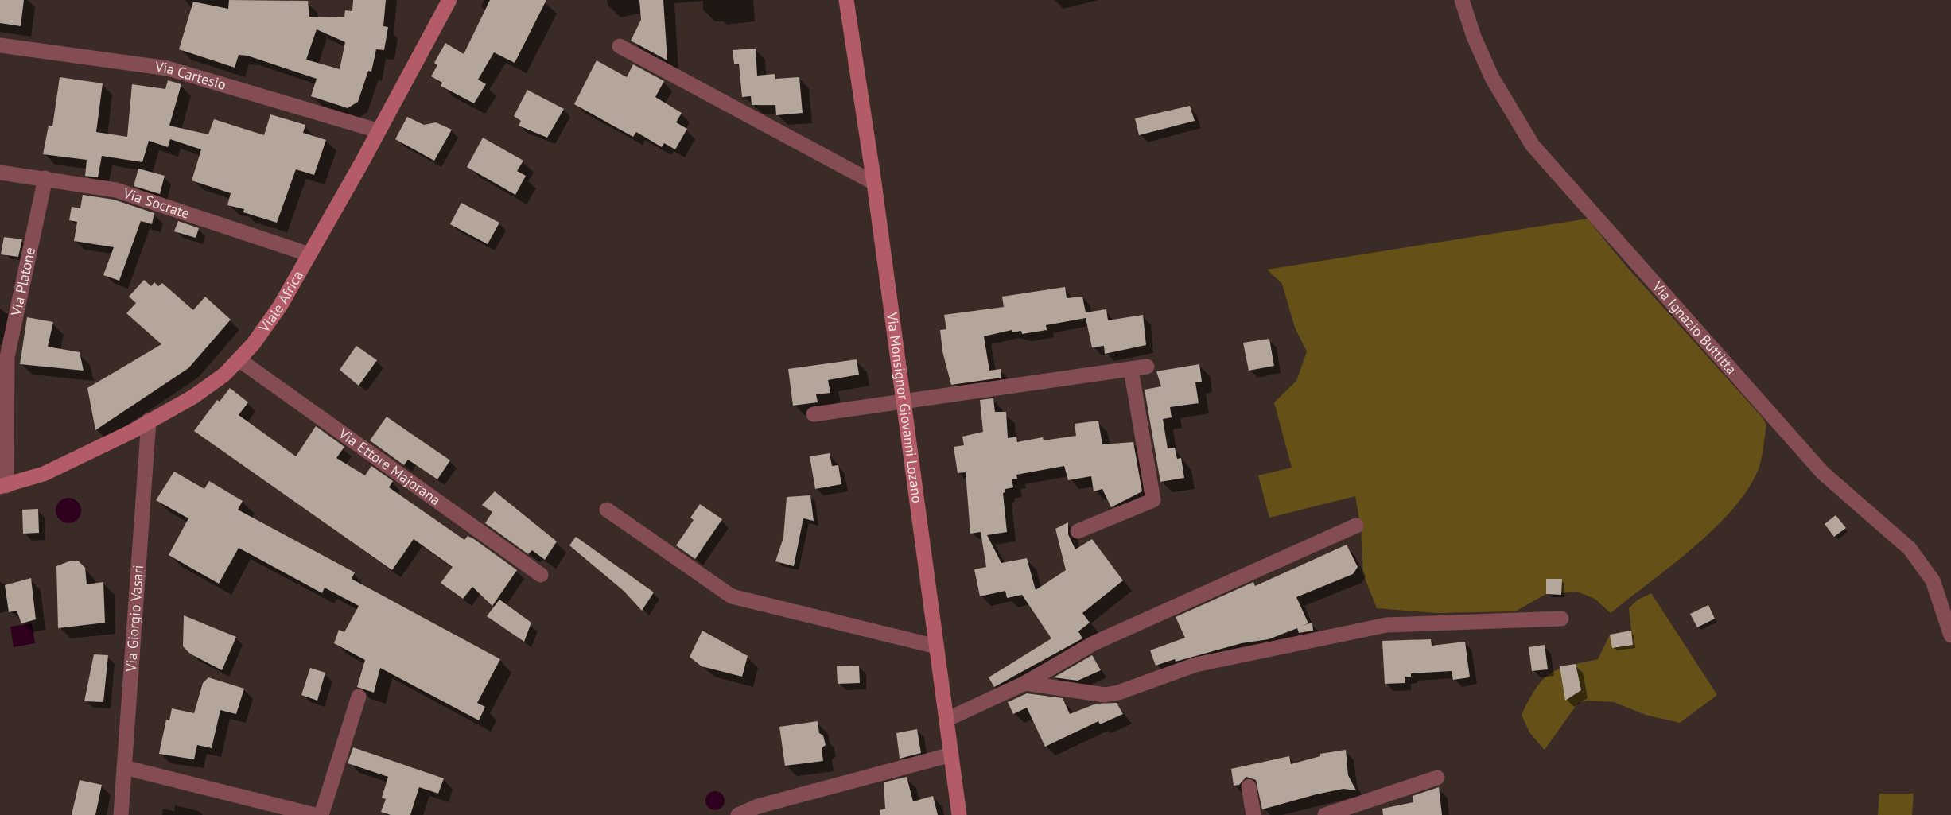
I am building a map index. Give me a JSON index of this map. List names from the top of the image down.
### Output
{
  "streets": {
    "main road": ["Viale Africa", "Via Monsignor Giovanni Lozano"],
    "street": [
      "Via Cartesio",
      "Via Socrate",
      "Via Platone",
      "Via Ignazio Buttitta",
      "Via Ettore Majorana",
      "Via Giorgio Vasari"
    ]
  },
  "crossings": [
    ["Via Cartesio", "Viale Africa"],
    ["Via Socrate", "Via Platone"],
    ["Via Socrate", "Viale Africa"],
    ["Via Platone", "Viale Africa"],
    ["Viale Africa", "Via Ettore Majorana"],
    ["Viale Africa", "Via Giorgio Vasari"]
  ]
}
